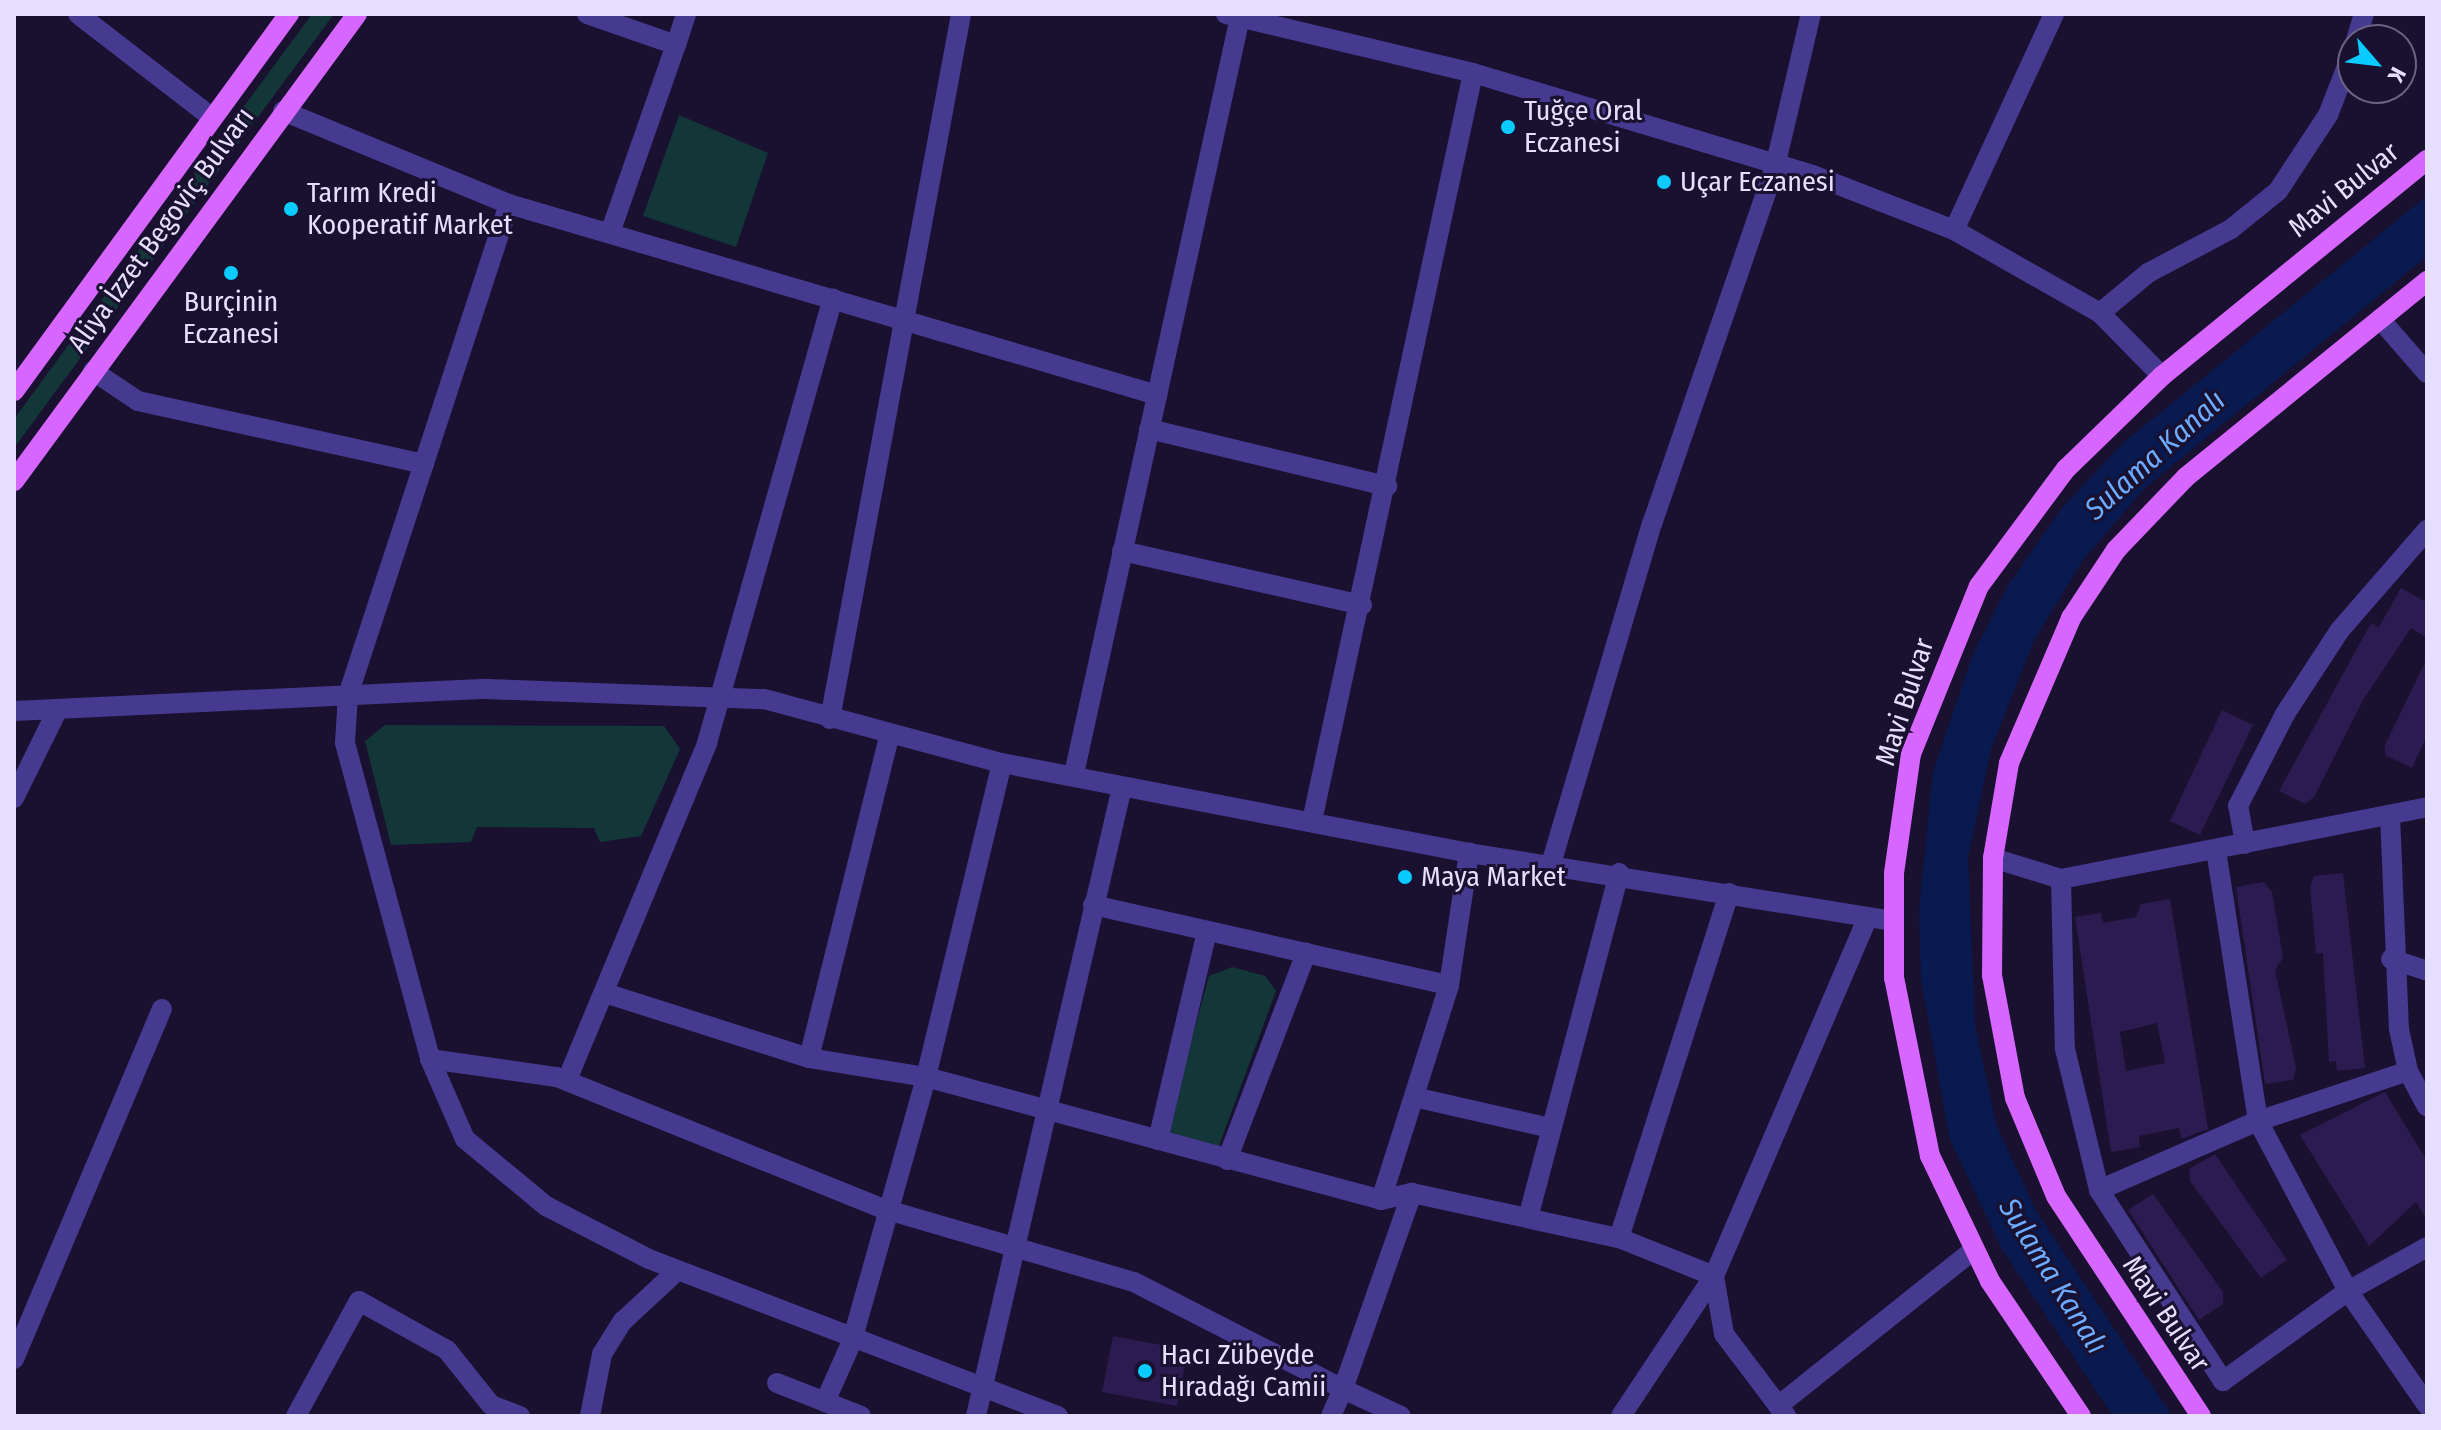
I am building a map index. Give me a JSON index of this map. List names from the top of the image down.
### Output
{
  "streets": {
    "main road": ["Mavi Bulvar", "Aliya İzzet Begoviç Bulvarı"]
  },
  "water": ["Sulama Kanalı"],
  "places": [
    "Tuğçe Oral Eczanesi",
    "Uçar Eczanesi",
    "Tarım Kredi Kooperatif Market",
    "Burçinin Eczanesi",
    "Maya Market",
    "Hacı Zübeyde Hıradağı Camii"
  ],
  "north": "bottom right"
}
